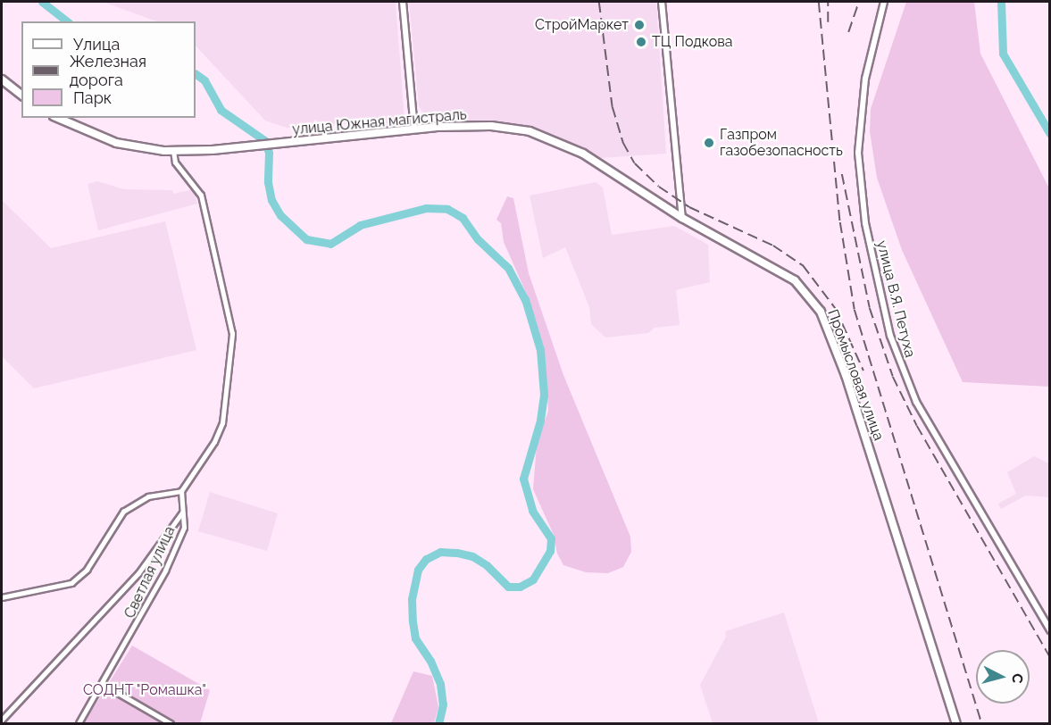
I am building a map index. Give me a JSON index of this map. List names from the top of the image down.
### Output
{
  "streets": {
    "highway": ["улица Южная магистраль", "Промысловая улица"],
    "street": ["улица В.Я. Петуха", "Светлая улица"]
  },
  "crossings": [
    ["улица Южная магистраль", "Промысловая улица"]
  ],
  "parks": ["СОДНТ \"Ромашка\""],
  "places": ["СтройМаркет", "ТЦ Подкова", "Газпром газобезопасность"],
  "legend": ["Улица", "Железная дорога", "Парк"],
  "north": "right"
}
